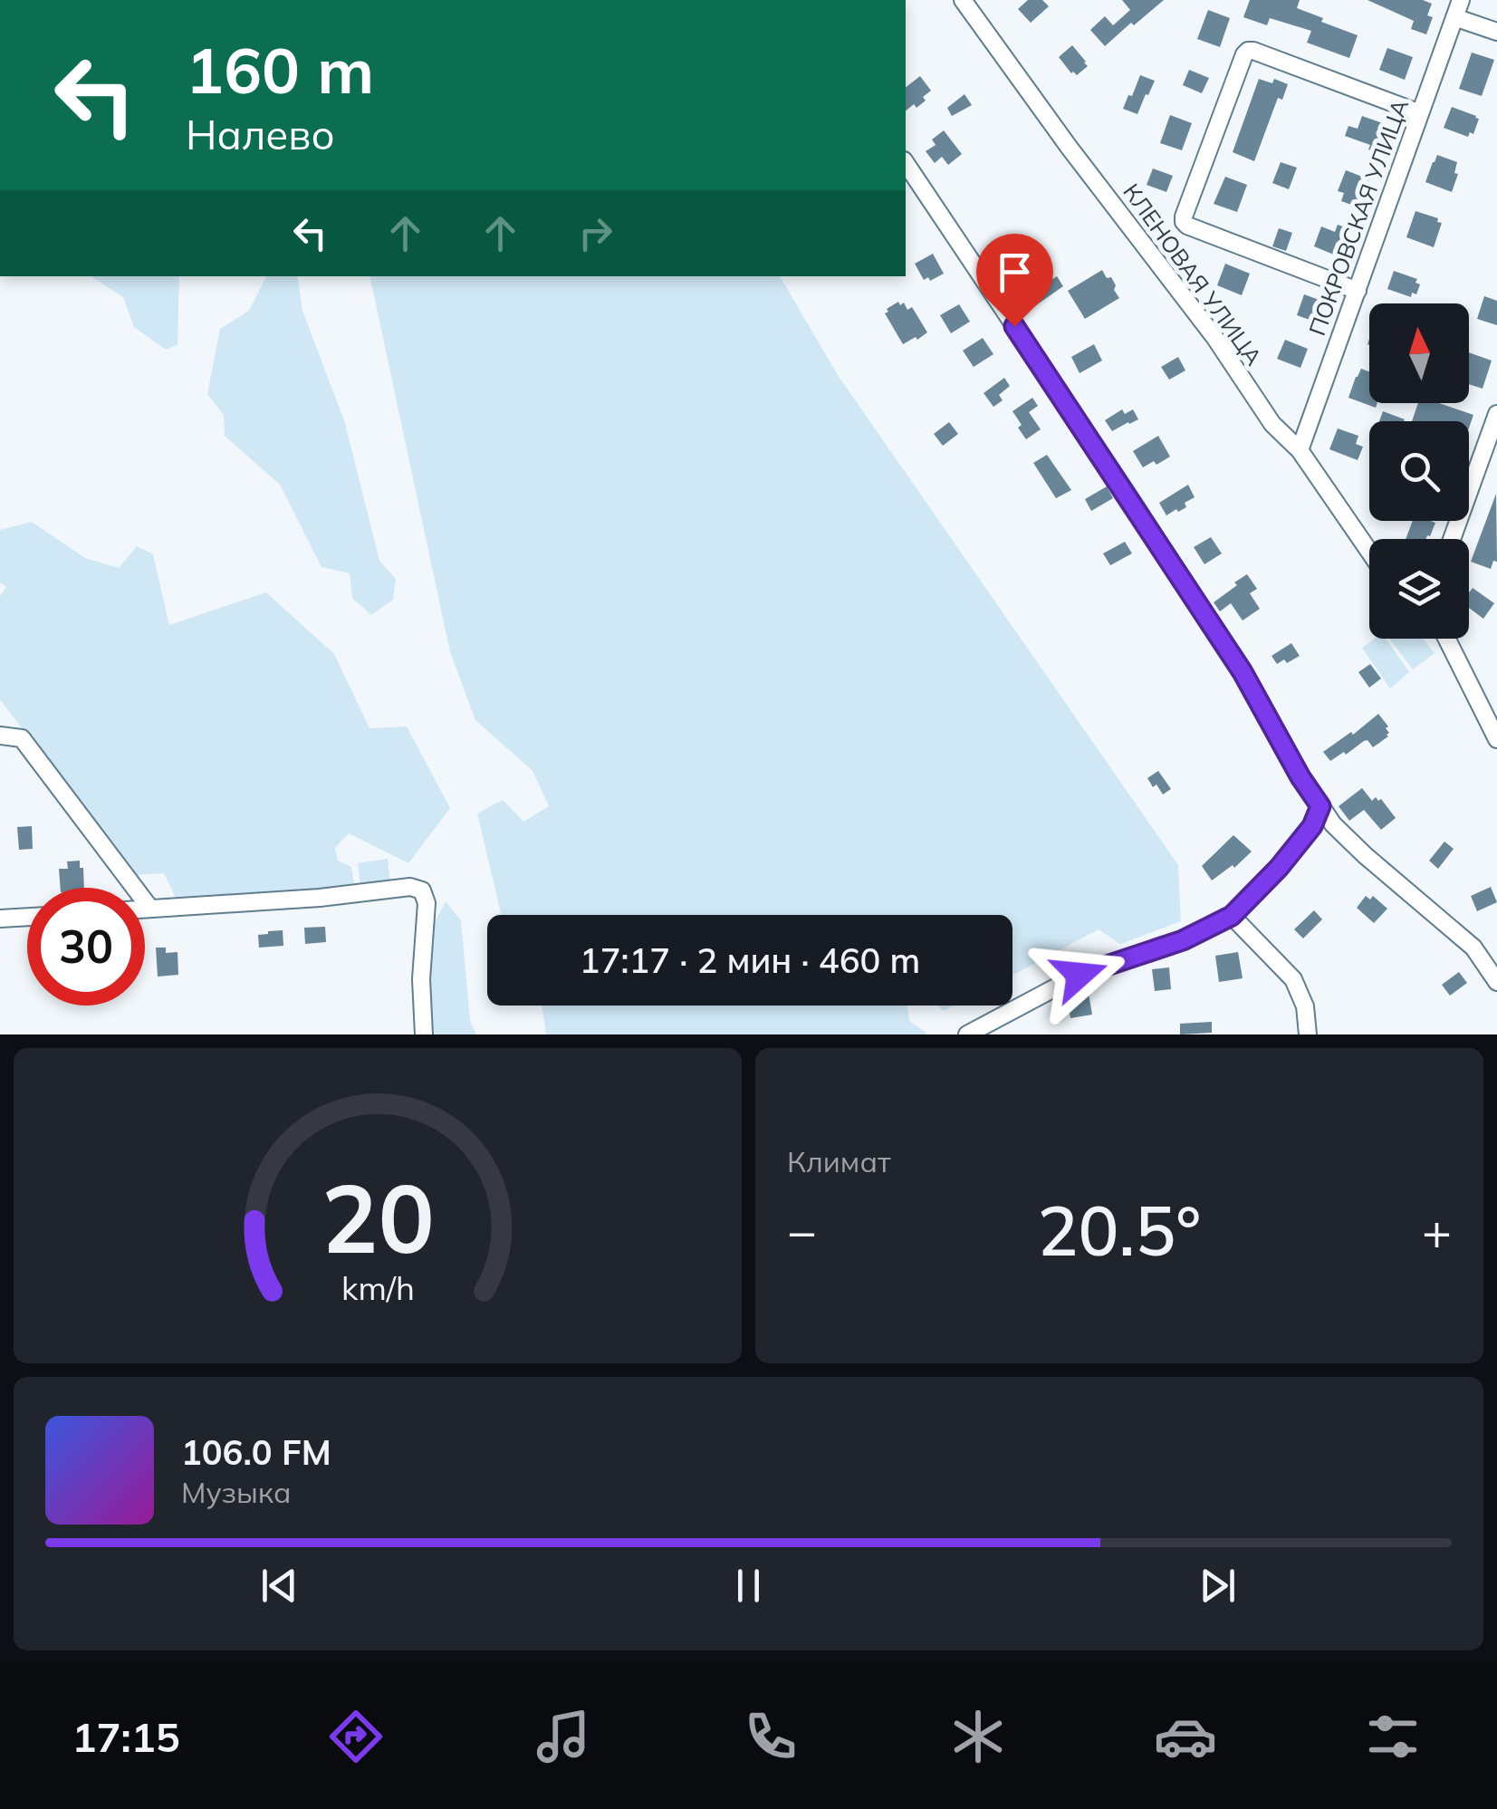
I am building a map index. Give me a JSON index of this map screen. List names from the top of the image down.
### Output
{
  "streets": {
    "street": ["ПОКРОВСКАЯ УЛИЦА", "КЛЕНОВАЯ УЛИЦА"]
  },
  "crossings": [
    ["ПОКРОВСКАЯ УЛИЦА", "КЛЕНОВАЯ УЛИЦА"]
  ],
  "north": "top",
  "page": {
    "turn": ["160 m", "Налево"],
    "limit": "30",
    "trip": "17:17 · 2 мин · 460 m",
    "tile": "Климат",
    "heat": ["−", "20.5°", "+"],
    "song": ["106.0 FM", "Музыка"],
    "tabs": "17:15",
    "gauge": ["20", "km/h"]
  }
}
